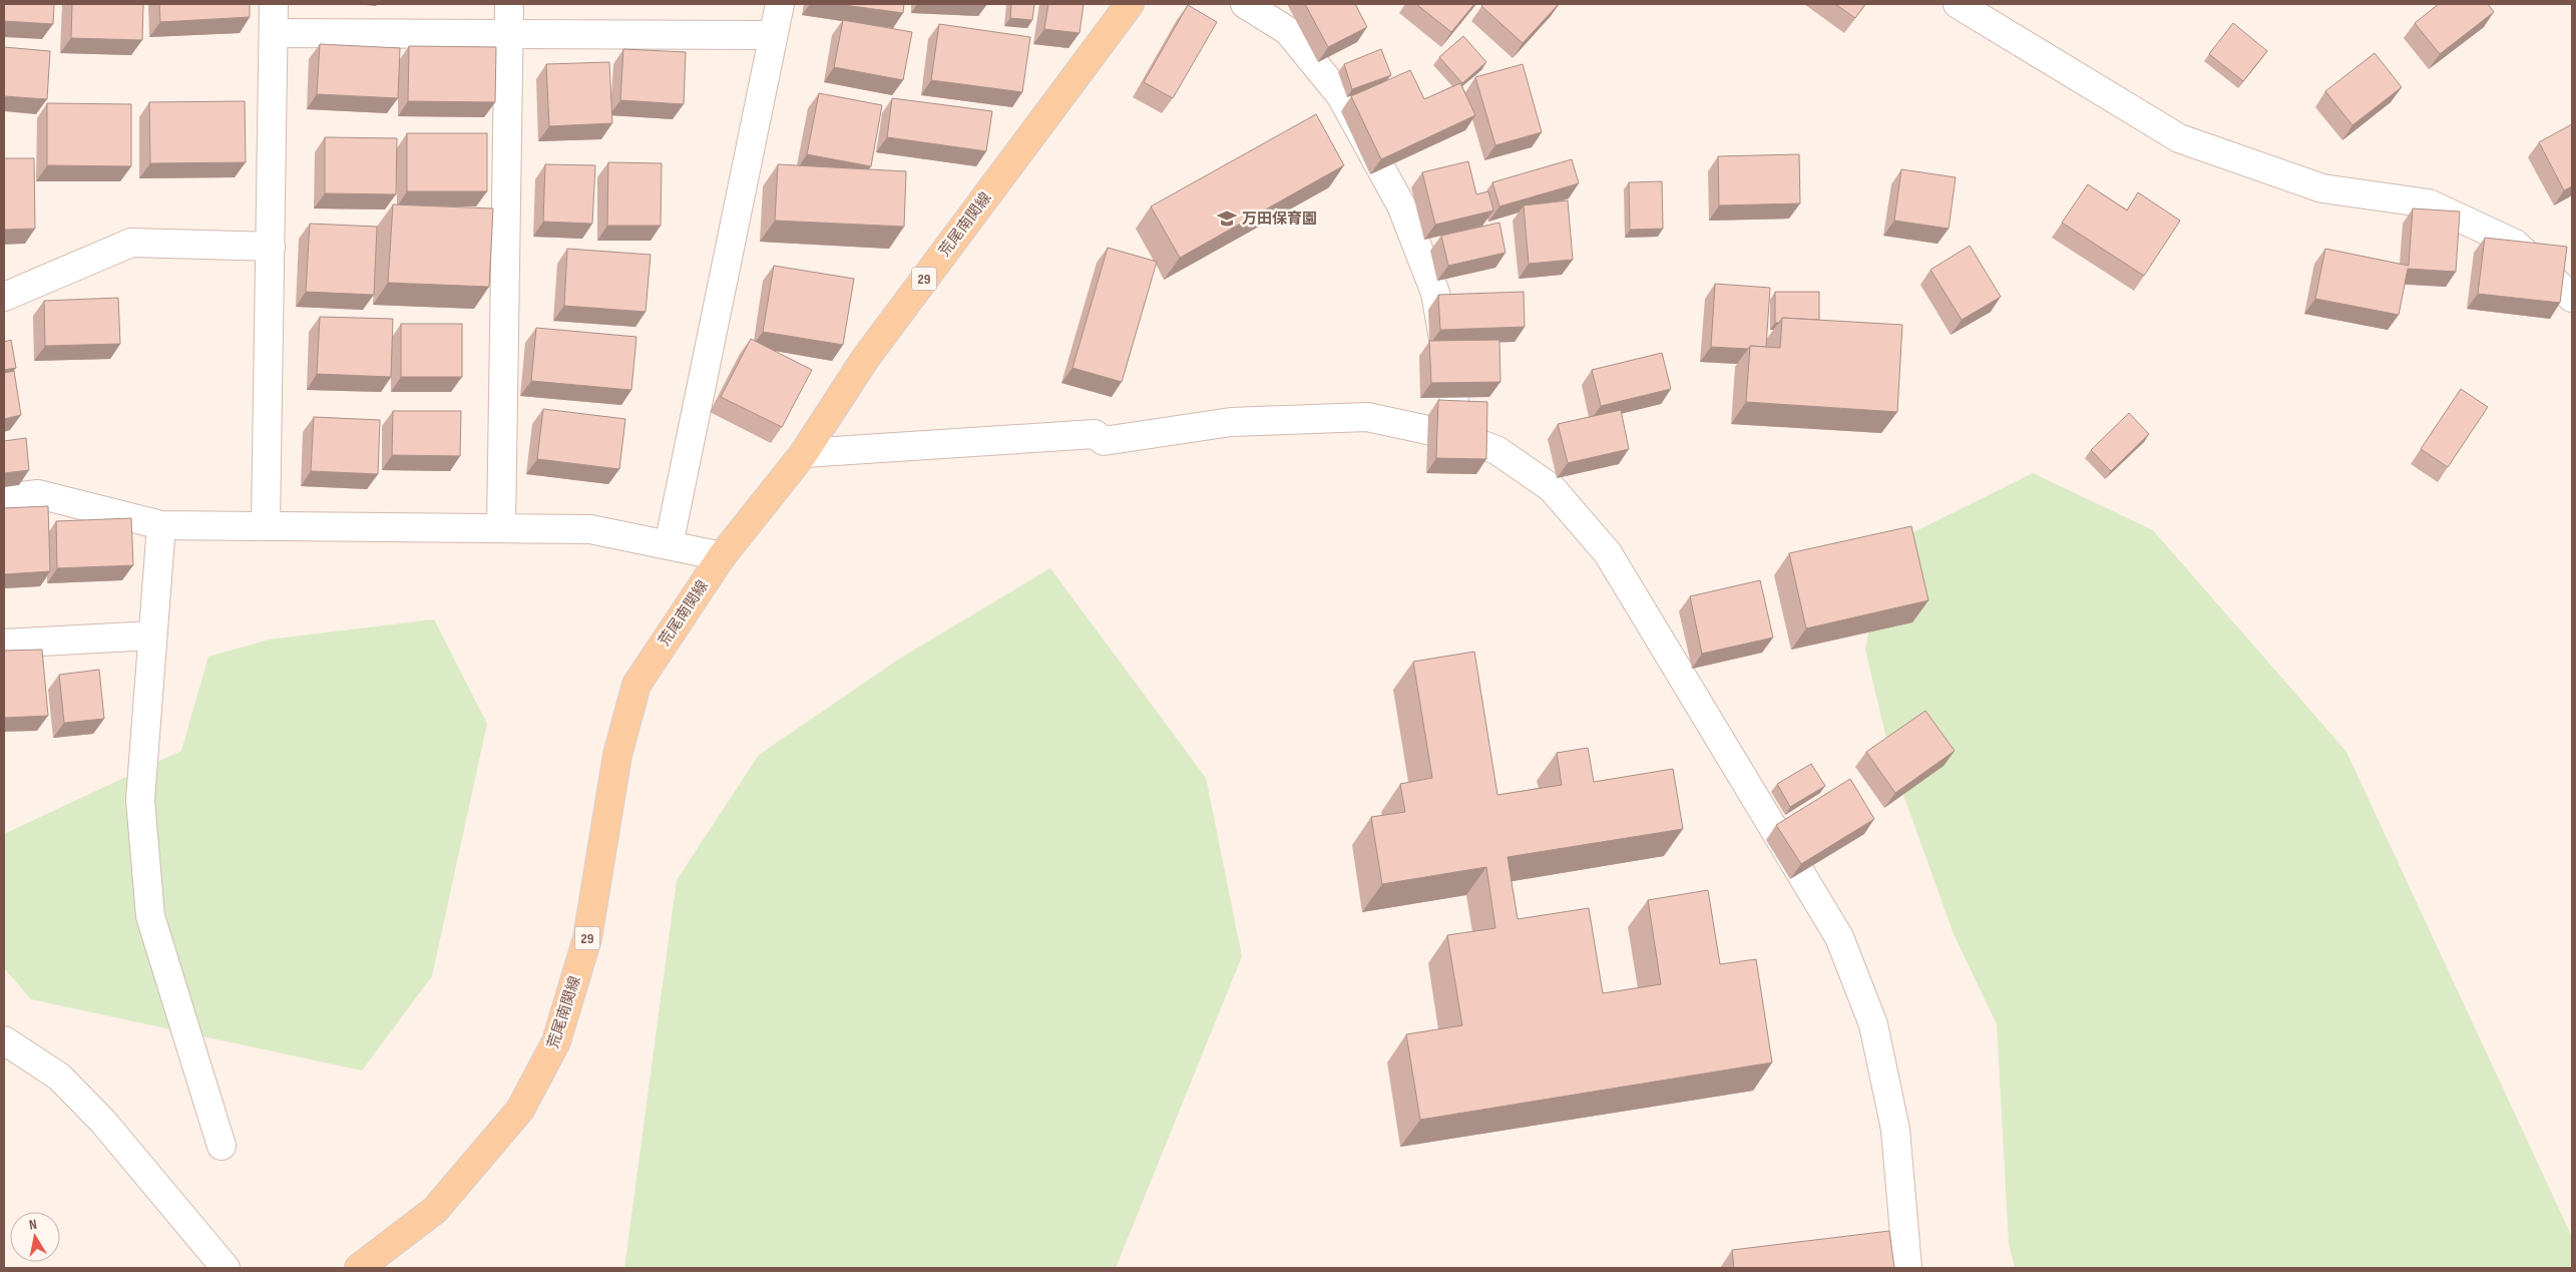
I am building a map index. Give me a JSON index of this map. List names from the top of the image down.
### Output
{
  "streets": {
    "main road": ["荒尾南関線", "29"]
  },
  "places": {
    "school or university": ["万田保育園"]
  },
  "north": "top"
}
